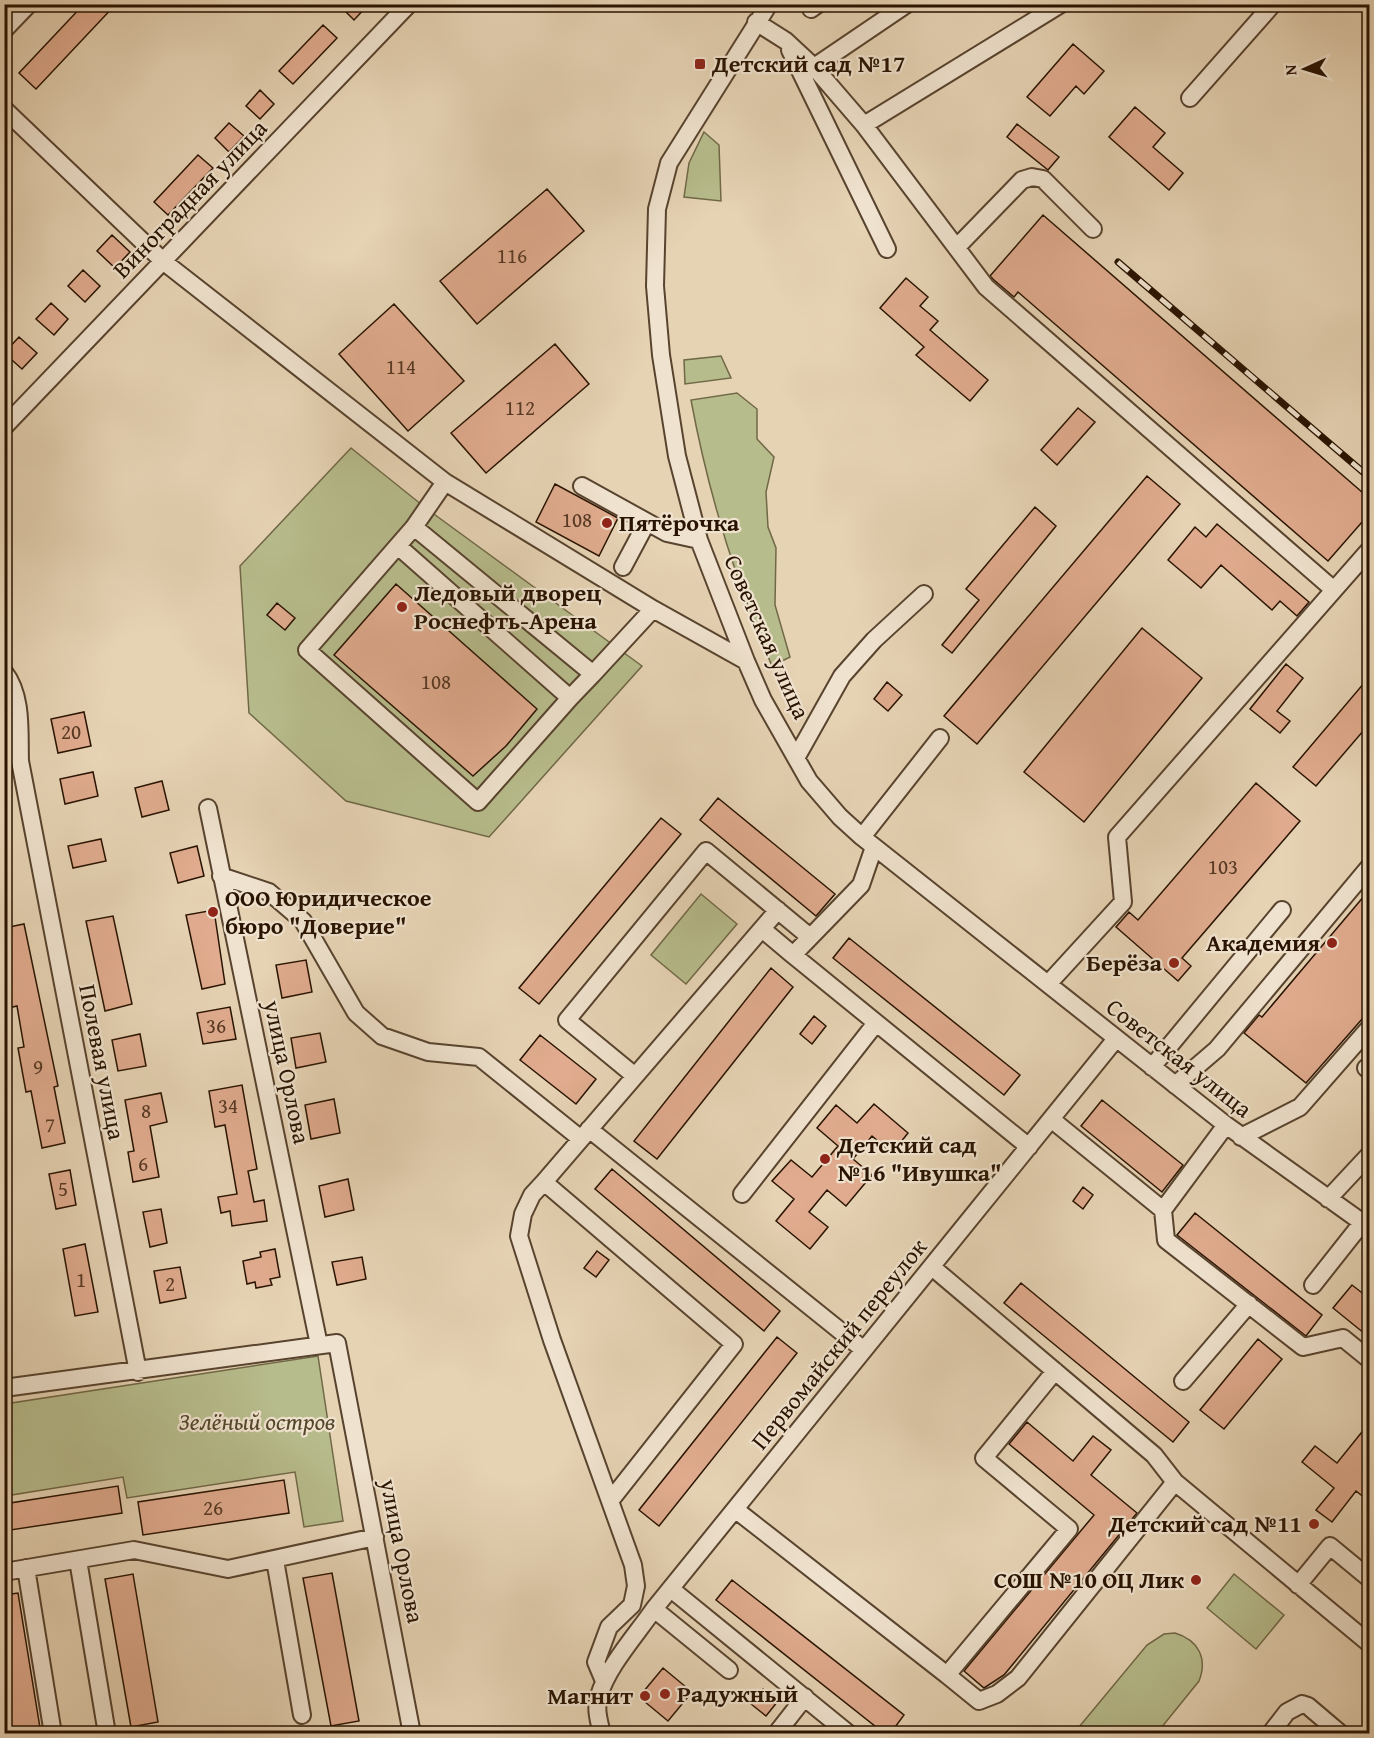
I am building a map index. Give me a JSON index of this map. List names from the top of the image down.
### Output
{
  "streets": {
    "street": [
      "Виноградная улица",
      "Советская улица",
      "Полевая улица",
      "улица Орлова",
      "Первомайский переулок"
    ]
  },
  "crossings": [
    ["Советская улица", "Первомайский переулок"]
  ],
  "parks": ["Зелёный остров"],
  "places": {
    "transit": ["Детский сад №17"],
    "other": [
      "Пятёрочка",
      "Ледовый дворец Роснефть-Арена",
      "ООО Юридическое бюро \"Доверие\"",
      "Академия",
      "Берёза",
      "Детский сад №16 \"Ивушка\"",
      "Детский сад №11",
      "СОШ №10 ОЦ Лик",
      "Радужный",
      "Магнит"
    ]
  },
  "house_numbers": [
    "116",
    "114",
    "112",
    "108",
    "108",
    "20",
    "103",
    "36",
    "9",
    "34",
    "8",
    "7",
    "6",
    "5",
    "1",
    "2",
    "26"
  ],
  "north": "left"
}
